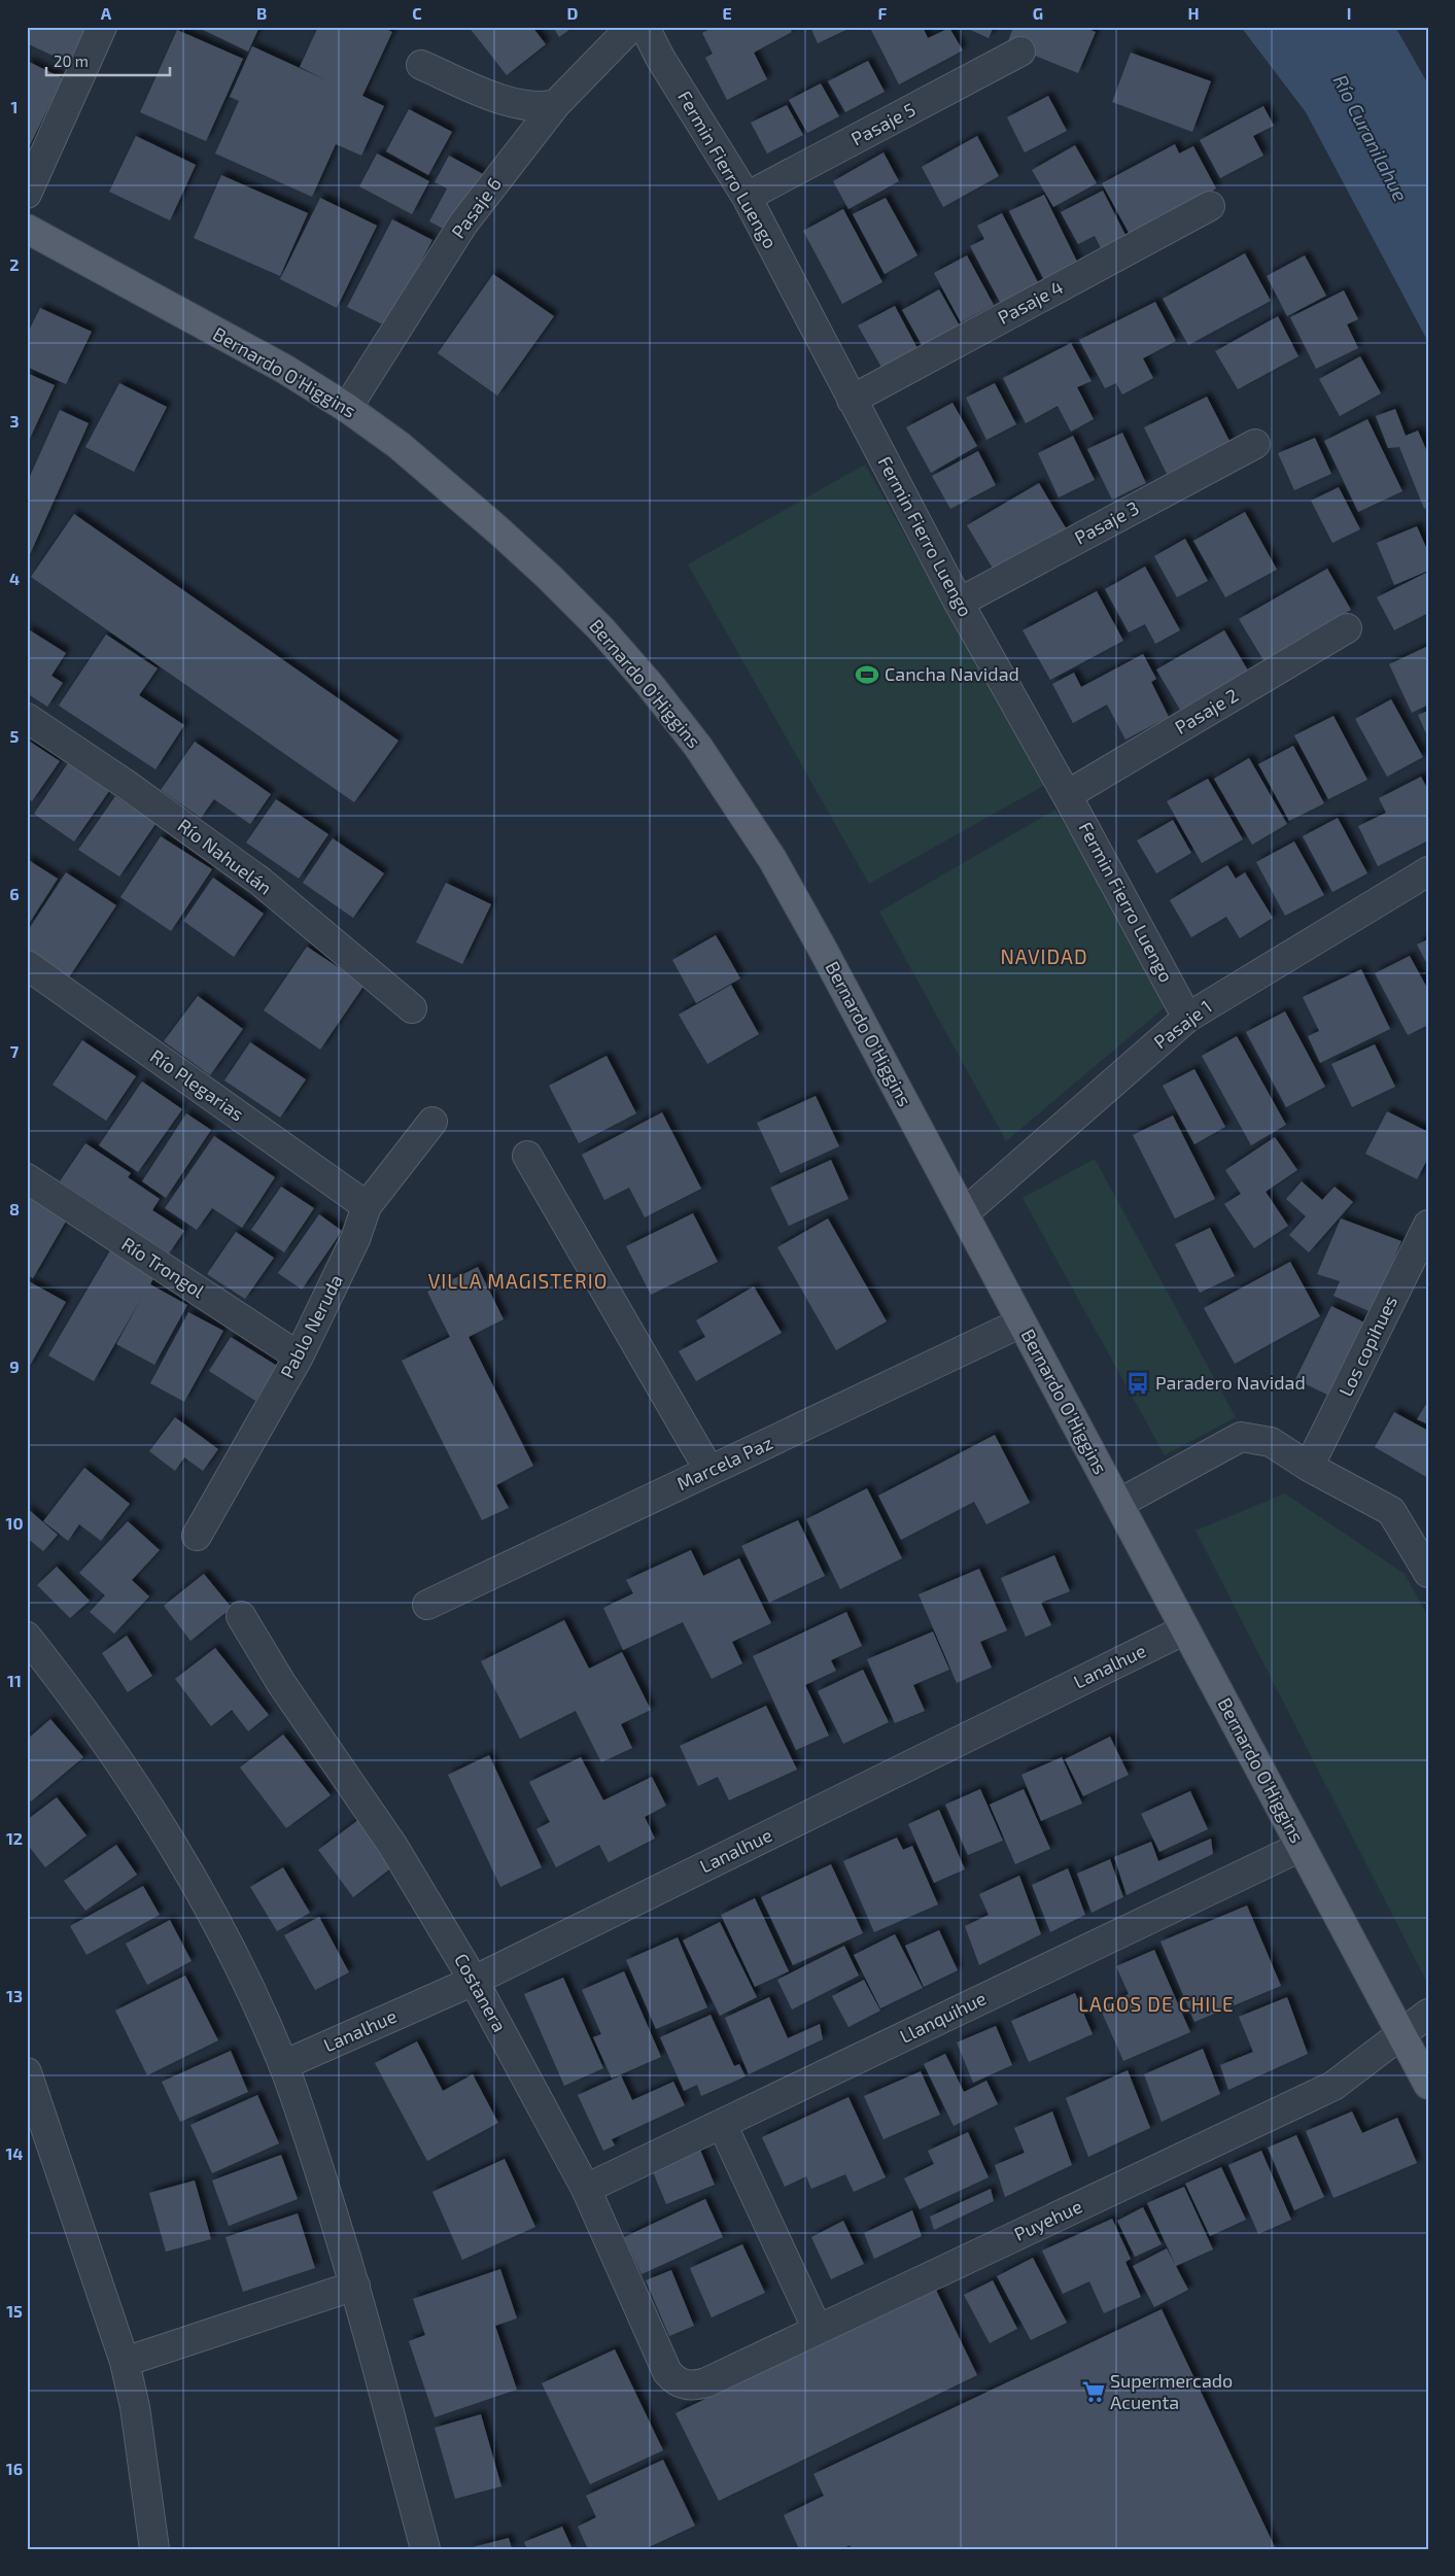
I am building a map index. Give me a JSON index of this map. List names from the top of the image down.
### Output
{
  "streets": {
    "main road": ["Bernardo O'Higgins"],
    "street": [
      "Pasaje 5",
      "Fermin Fierro Luengo",
      "Pasaje 6",
      "Pasaje 4",
      "Pasaje 3",
      "Pasaje 2",
      "Río Nahuelán",
      "Pasaje 1",
      "Río Plegarias",
      "Río Trongol",
      "Pablo Neruda",
      "Los copihues",
      "Marcela Paz",
      "Lanalhue",
      "Costanera",
      "Llanquihue",
      "Puyehue"
    ]
  },
  "crossings": [
    ["Pasaje 5", "Fermin Fierro Luengo"],
    ["Fermin Fierro Luengo", "Pasaje 4"],
    ["Fermin Fierro Luengo", "Pasaje 3"],
    ["Fermin Fierro Luengo", "Pasaje 2"],
    ["Fermin Fierro Luengo", "Pasaje 1"],
    ["Pasaje 6", "Bernardo O'Higgins"],
    ["Bernardo O'Higgins", "Pasaje 1"],
    ["Bernardo O'Higgins", "Marcela Paz"],
    ["Bernardo O'Higgins", "Lanalhue"],
    ["Bernardo O'Higgins", "Llanquihue"],
    ["Bernardo O'Higgins", "Puyehue"],
    ["Río Plegarias", "Pablo Neruda"],
    ["Río Trongol", "Pablo Neruda"],
    ["Lanalhue", "Costanera"],
    ["Costanera", "Llanquihue"],
    ["Costanera", "Puyehue"]
  ],
  "districts": ["NAVIDAD", "VILLA MAGISTERIO", "LAGOS DE CHILE"],
  "water": ["Río Curanilahue"],
  "places": {
    "sports": ["Cancha Navidad"],
    "bus stop": ["Paradero Navidad"],
    "supermarket": ["Supermercado Acuenta"]
  },
  "scale_bar": "20 m",
  "grid": {
    "columns": [
      "A",
      "B",
      "C",
      "D",
      "E",
      "F",
      "G",
      "H",
      "I"
    ],
    "rows": [
      "1",
      "2",
      "3",
      "4",
      "5",
      "6",
      "7",
      "8",
      "9",
      "10",
      "11",
      "12",
      "13",
      "14",
      "15",
      "16"
    ]
  }
}
